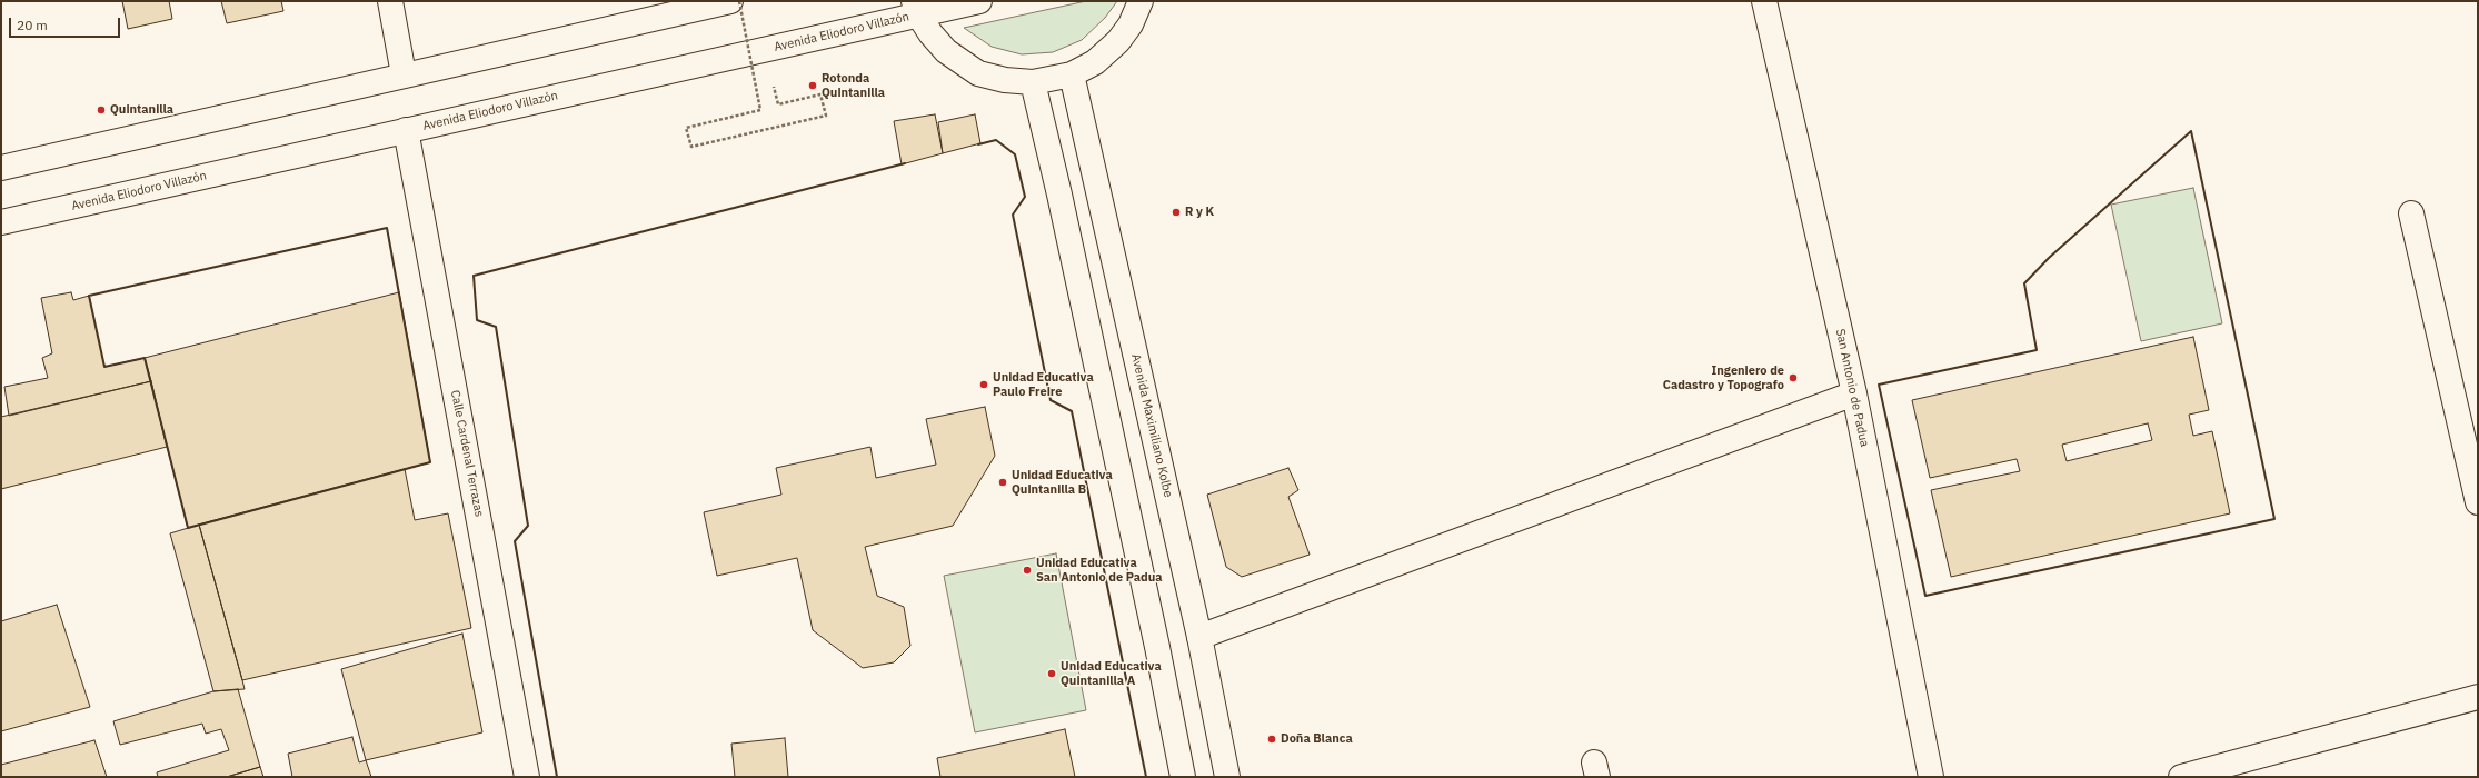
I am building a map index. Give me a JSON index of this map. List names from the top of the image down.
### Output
{
  "streets": {
    "main road": [
      "Avenida Eliodoro Villazón",
      "San Antonio de Padua",
      "Avenida Maximiliano Kolbe",
      "Calle Cardenal Terrazas"
    ]
  },
  "crossings": [
    ["Avenida Eliodoro Villazón", "Calle Cardenal Terrazas"]
  ],
  "places": [
    "Rotonda Quintanilla",
    "Quintanilla",
    "R y K",
    "Ingeniero de Cadastro y Topografo",
    "Unidad Educativa Paulo Freire",
    "Unidad Educativa Quintanilla B",
    "Unidad Educativa San Antonio de Padua",
    "Unidad Educativa Quintanilla A",
    "Doña Blanca"
  ],
  "scale_bar": "20 m"
}
